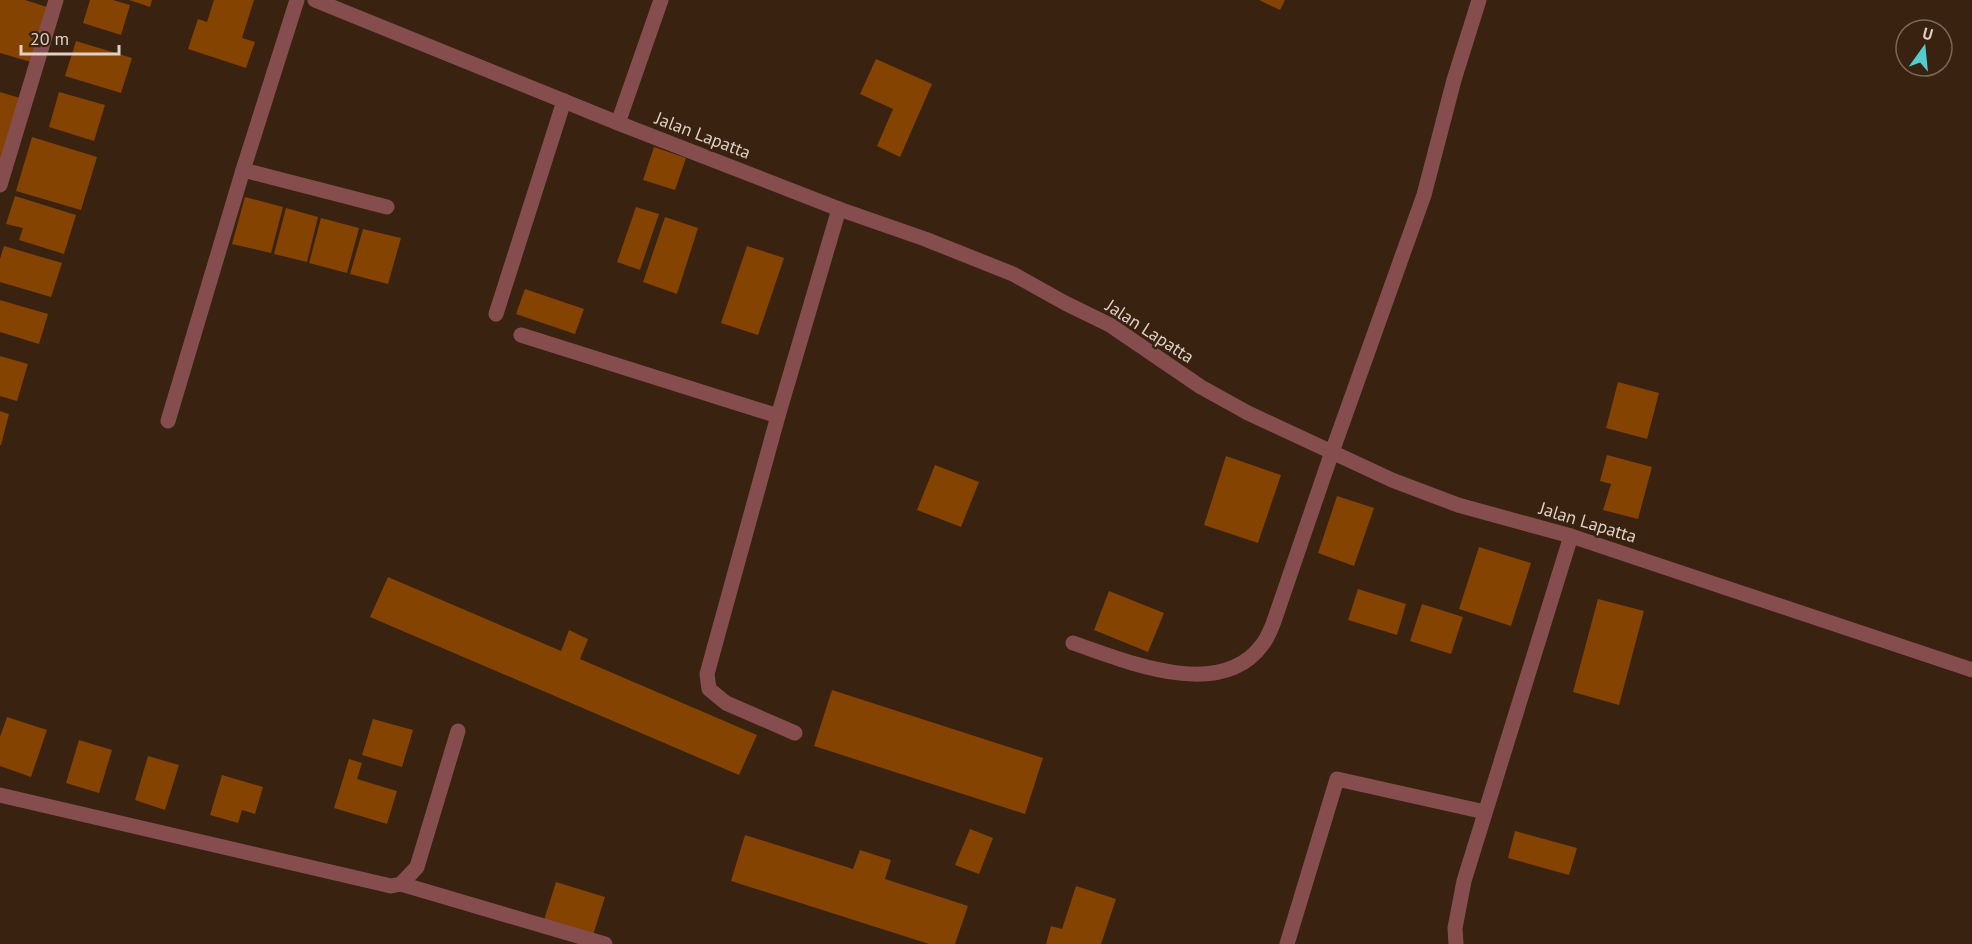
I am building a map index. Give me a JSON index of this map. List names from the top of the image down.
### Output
{
  "streets": {
    "street": ["Jalan Lapatta"]
  },
  "scale_bar": "20 m",
  "north": "top"
}
